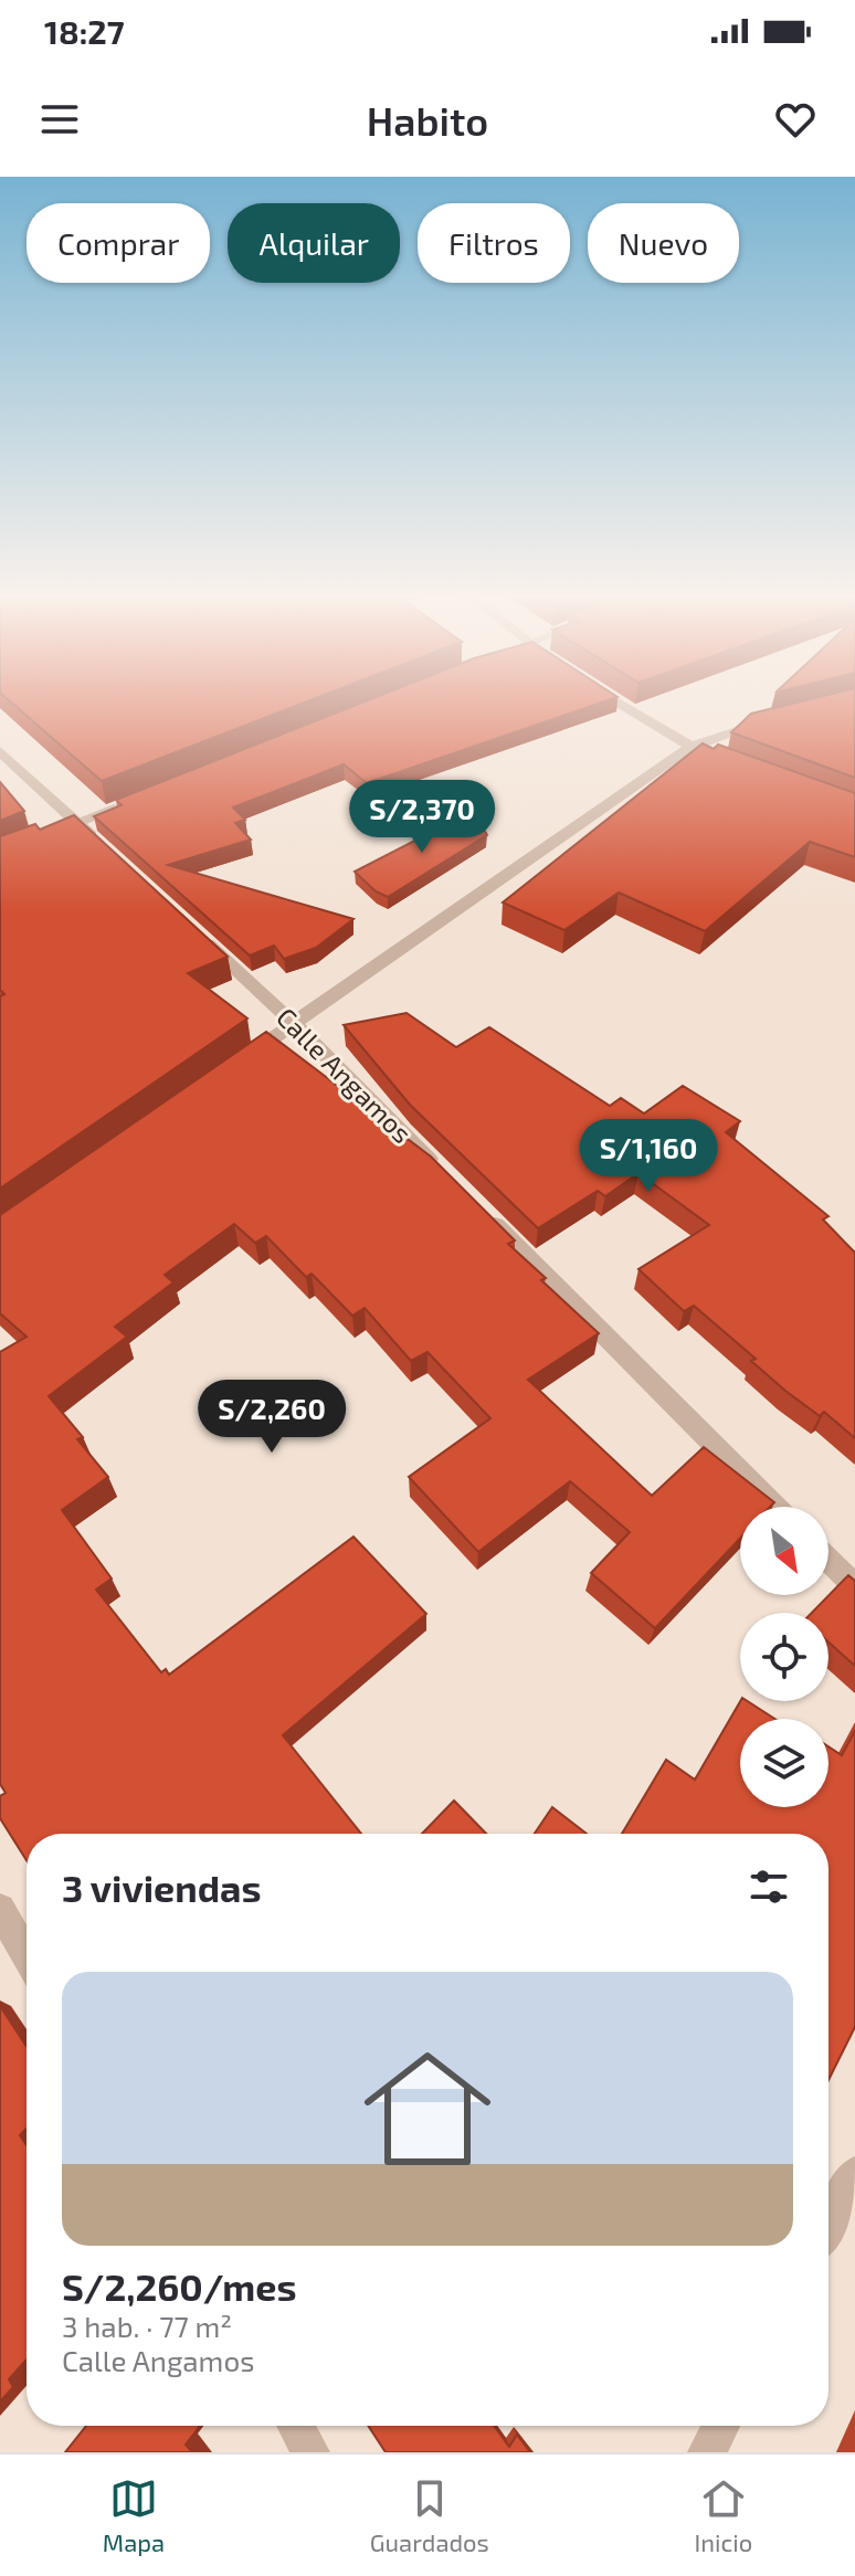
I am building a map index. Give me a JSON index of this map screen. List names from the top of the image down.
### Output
{
  "streets": {
    "street": ["Calle Angamos"]
  },
  "north": "bottom right",
  "page": {
    "status": "18:27",
    "header": "Habito",
    "chip": [
      "Comprar",
      "Alquilar",
      "Filtros",
      "Nuevo"
    ],
    "price": ["S/2,370", "S/1,160", "S/2,260"],
    "heading": "3 viviendas",
    "list": [
      {
        "name": "S/2,260/mes",
        "note": "3 hab. · 77 m² · Calle Angamos"
      }
    ],
    "tabs": ["Mapa", "Guardados", "Inicio"]
  }
}
